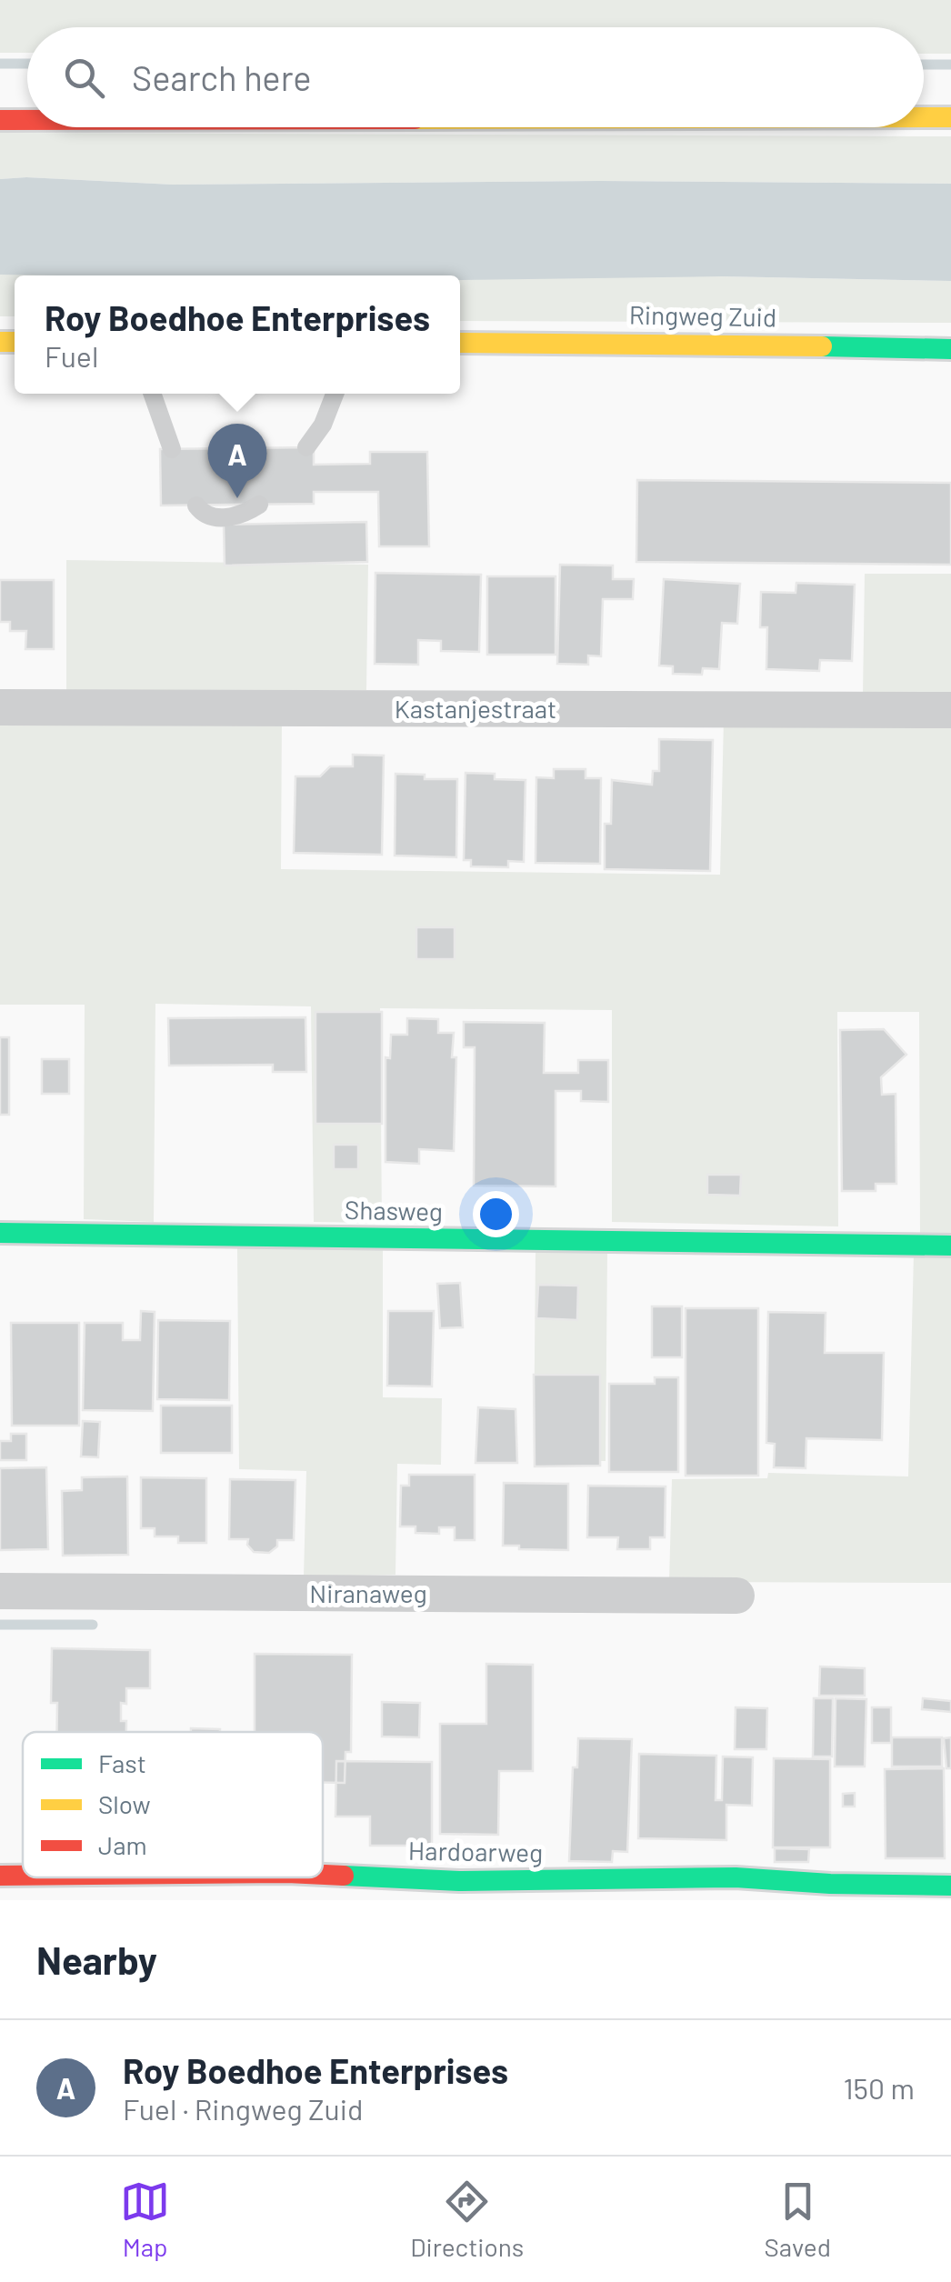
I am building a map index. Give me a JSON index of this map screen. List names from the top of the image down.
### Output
{
  "streets": {
    "street": [
      "Ringweg Zuid",
      "Kastanjestraat",
      "Shasweg",
      "Niranaweg",
      "Hardoarweg"
    ]
  },
  "legend": ["Fast", "Slow", "Jam"],
  "page": {
    "search": "Search here",
    "popup": ["Roy Boedhoe Enterprises", "Fuel"],
    "pins": "A",
    "heading": "Nearby",
    "list": [
      {
        "mark": "A",
        "name": "Roy Boedhoe Enterprises",
        "note": "Fuel · Ringweg Zuid",
        "value": "150 m"
      }
    ],
    "nav": ["Map", "Directions", "Saved"]
  }
}
